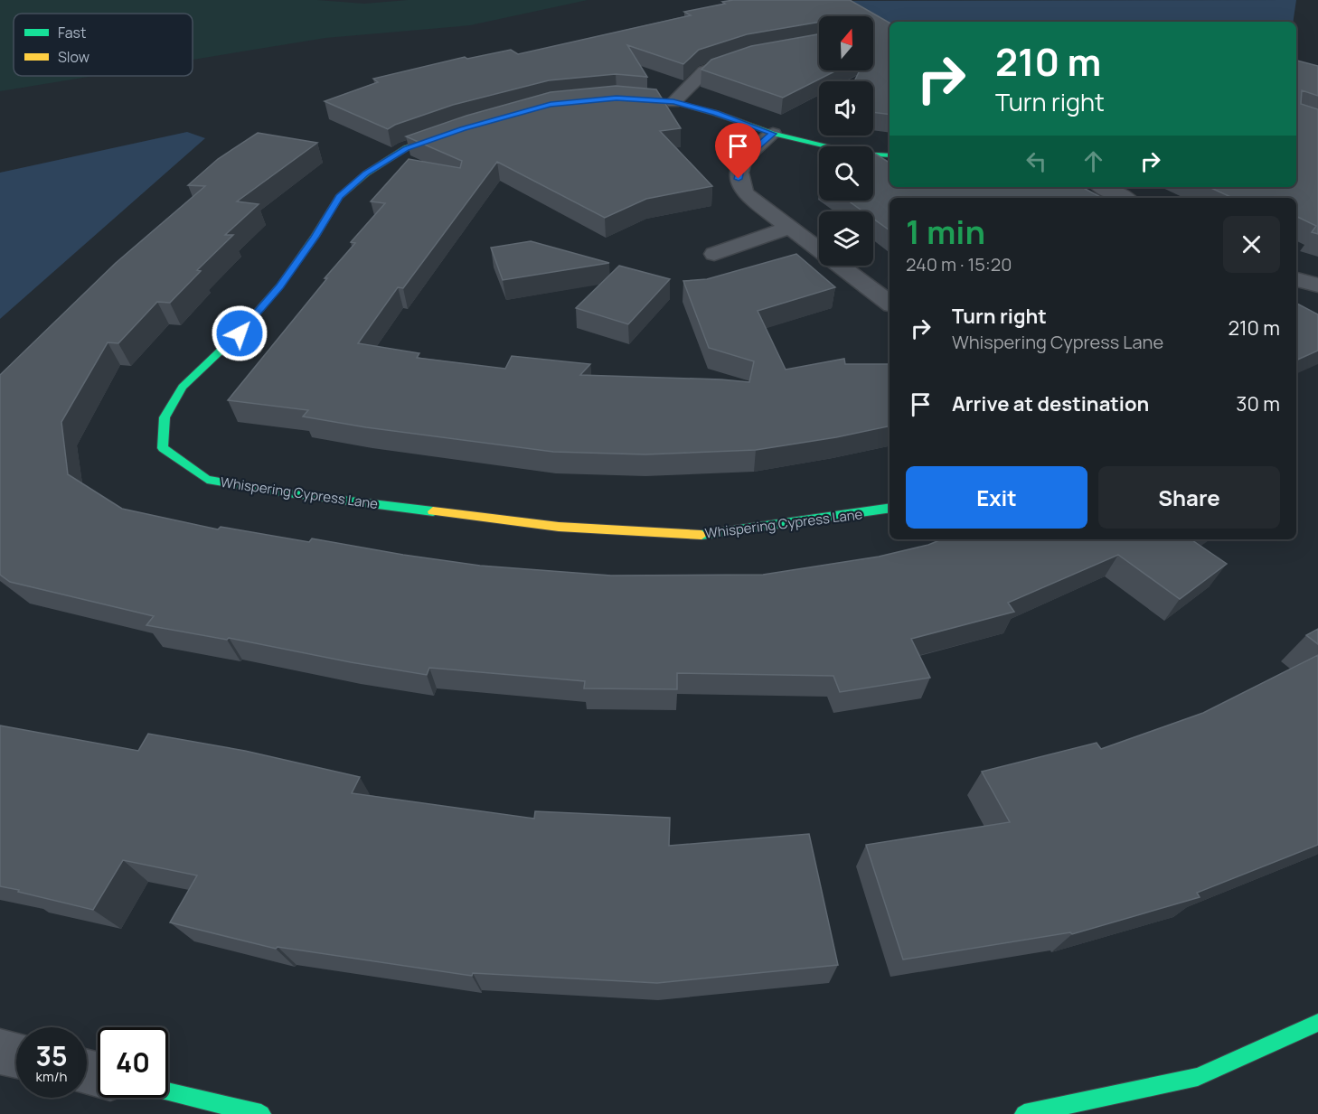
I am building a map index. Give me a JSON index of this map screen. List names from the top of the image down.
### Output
{
  "streets": {
    "street": ["Whispering Cypress Lane"]
  },
  "legend": ["Fast", "Slow"],
  "north": "top",
  "page": {
    "turn": ["210 m", "Turn right"],
    "heading": ["1 min", "240 m · 15:20"],
    "list": [
      {
        "name": "Turn right",
        "note": "Whispering Cypress Lane",
        "value": "210 m"
      },
      {
        "name": "Arrive at destination",
        "value": "30 m"
      }
    ],
    "buttons": ["Exit", "Share"],
    "speed": "35 km/h",
    "limit": "40"
  }
}
